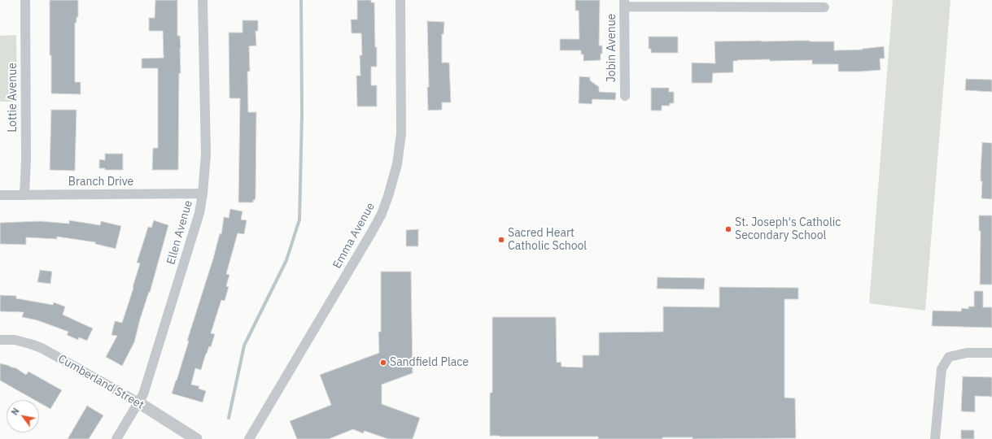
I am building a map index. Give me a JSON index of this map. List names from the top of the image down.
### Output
{
  "streets": {
    "street": [
      "Jobin Avenue",
      "Lottie Avenue",
      "Branch Drive",
      "Ellen Avenue",
      "Emma Avenue",
      "Cumberland Street"
    ]
  },
  "crossings": [
    ["Lottie Avenue", "Branch Drive"],
    ["Branch Drive", "Ellen Avenue"],
    ["Ellen Avenue", "Cumberland Street"]
  ],
  "places": ["St. Joseph's Catholic Secondary School", "Sacred Heart Catholic School", "Sandfield Place"],
  "north": "top left"
}
